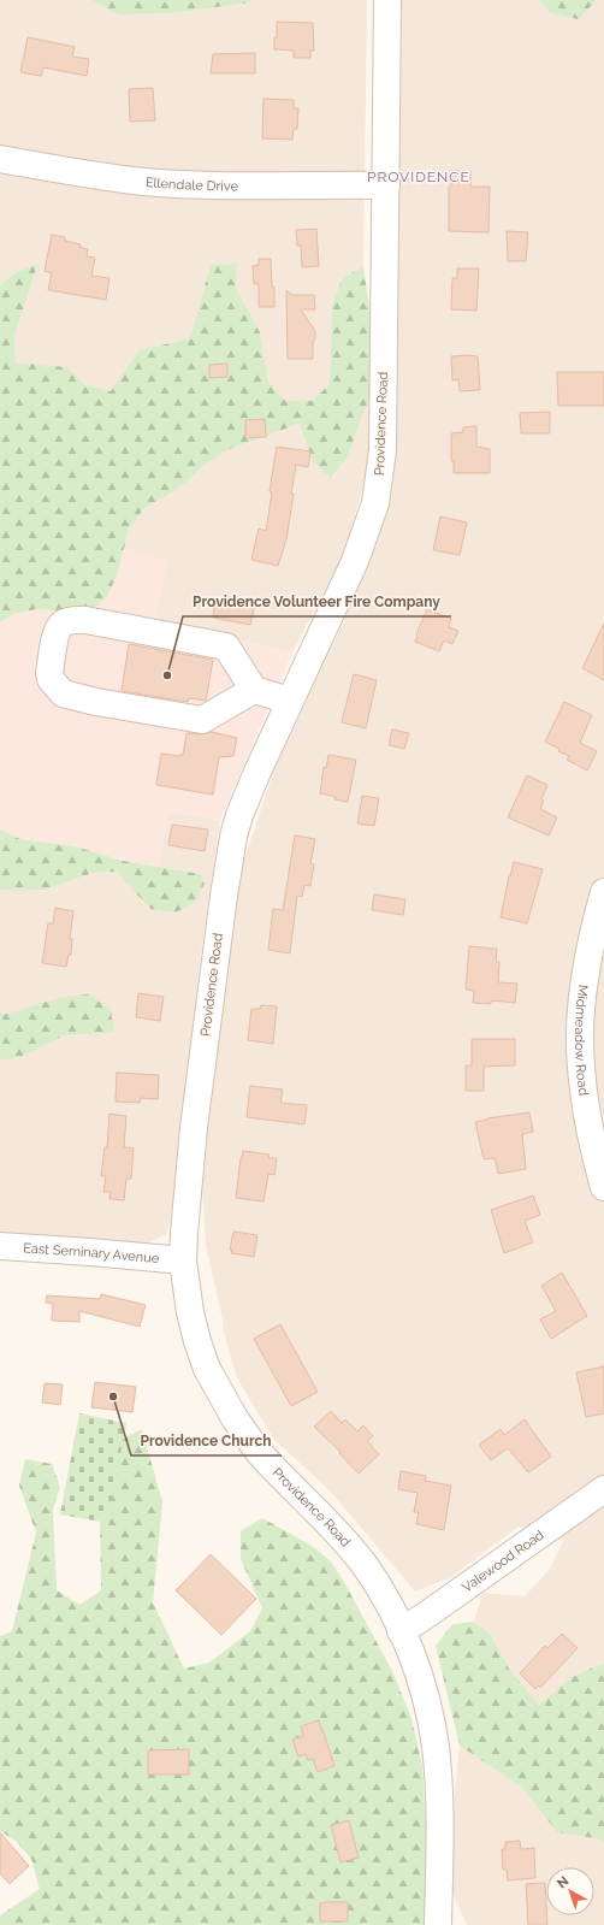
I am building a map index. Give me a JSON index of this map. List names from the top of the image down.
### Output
{
  "streets": {
    "street": [
      "Ellendale Drive",
      "Providence Road",
      "Midmeadow Road",
      "East Seminary Avenue",
      "Valewood Road"
    ]
  },
  "crossings": [
    ["Ellendale Drive", "Providence Road"],
    ["Providence Road", "East Seminary Avenue"],
    ["Providence Road", "Valewood Road"]
  ],
  "districts": ["PROVIDENCE"],
  "places": ["Providence Volunteer Fire Company", "Providence Church"],
  "north": "top left"
}
